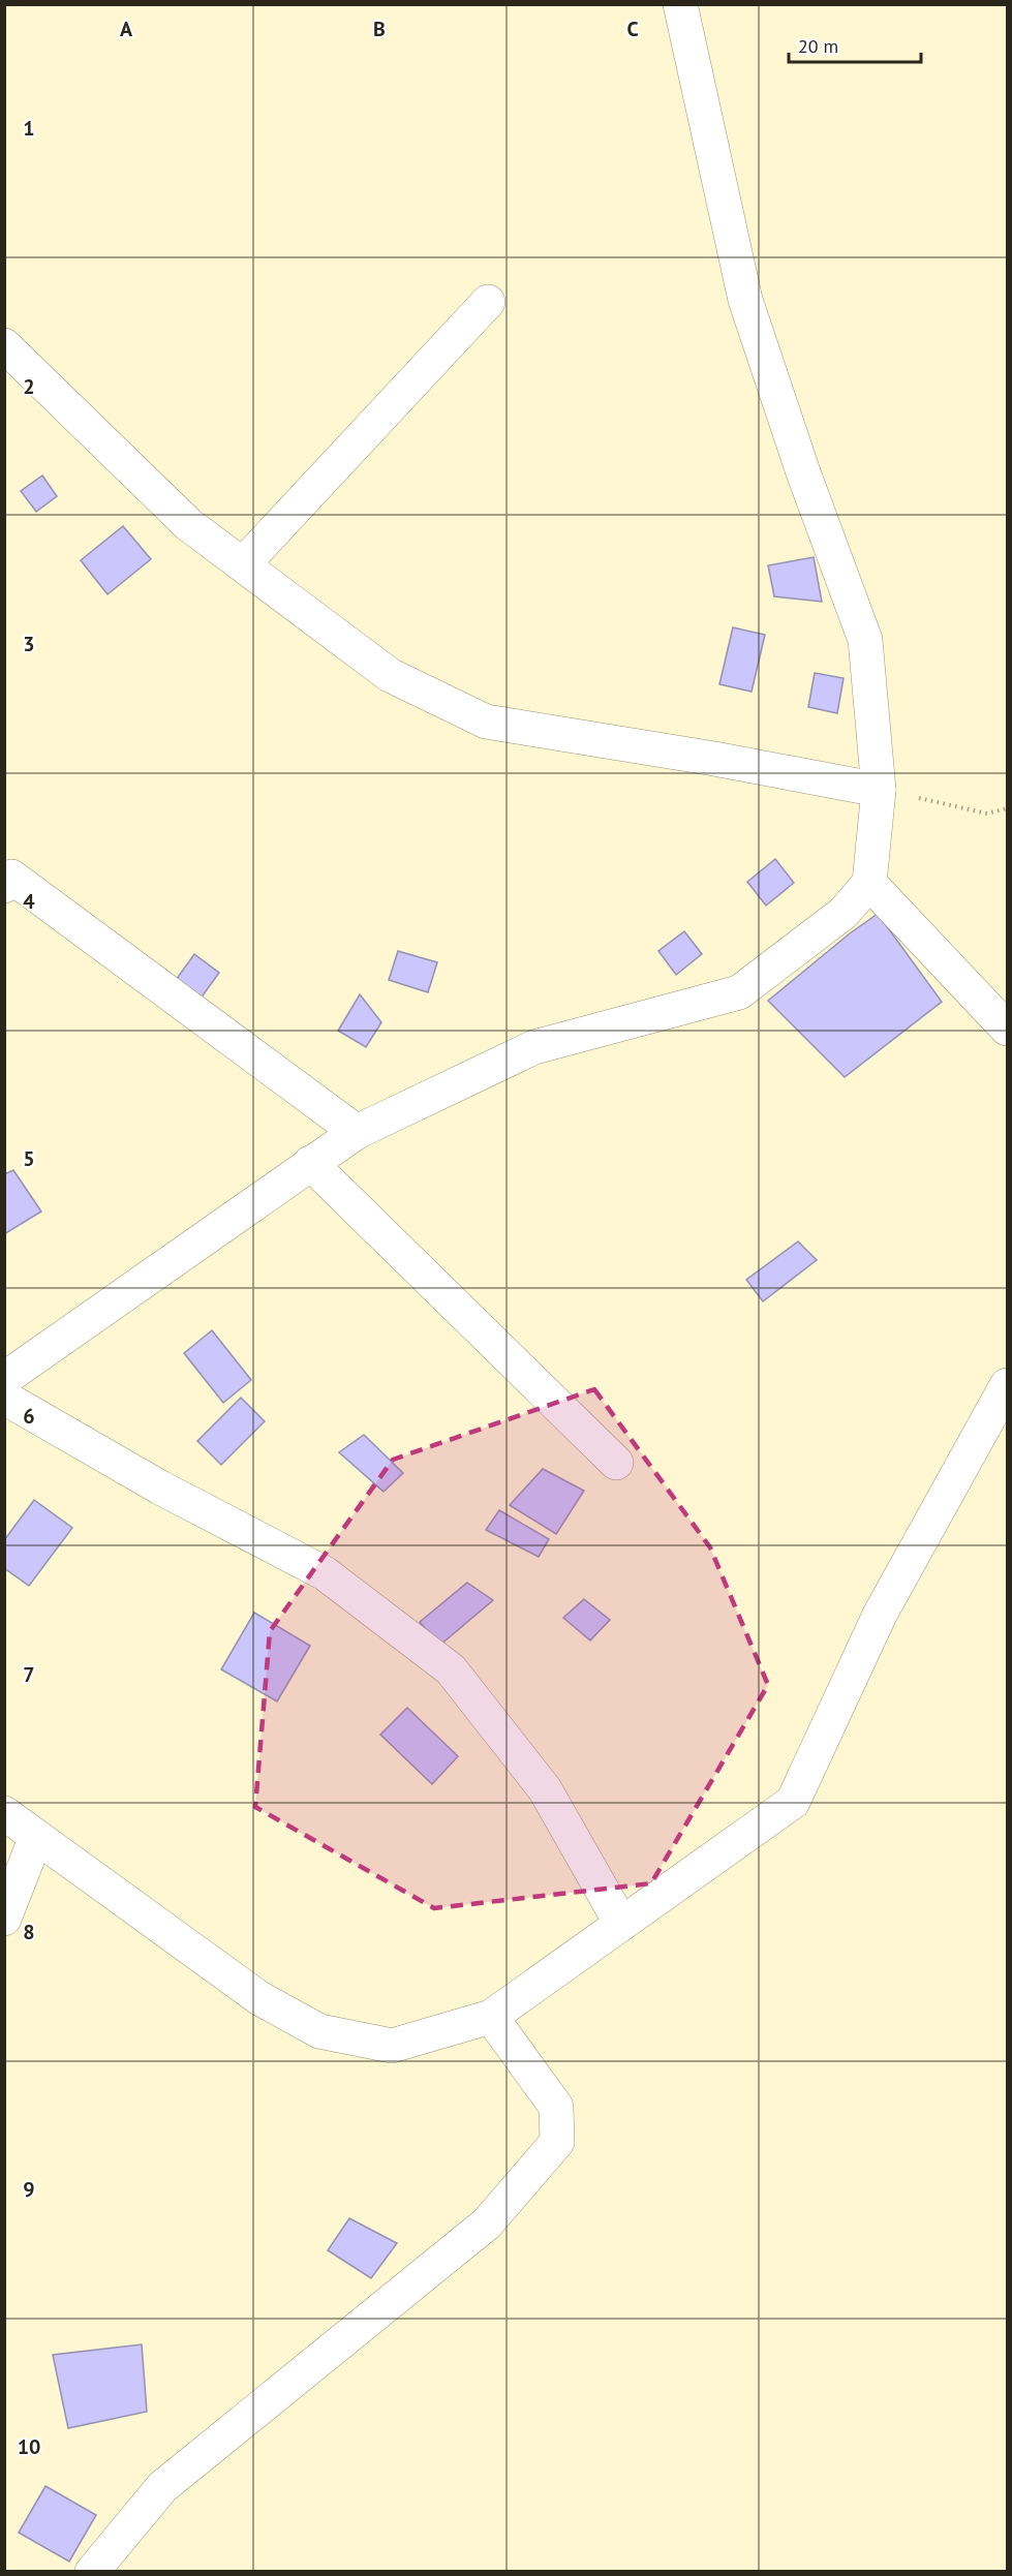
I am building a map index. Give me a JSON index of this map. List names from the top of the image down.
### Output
{
  "scale_bar": "20 m",
  "grid": {
    "columns": ["A", "B", "C"],
    "rows": [
      "1",
      "2",
      "3",
      "4",
      "5",
      "6",
      "7",
      "8",
      "9",
      "10"
    ]
  }
}
